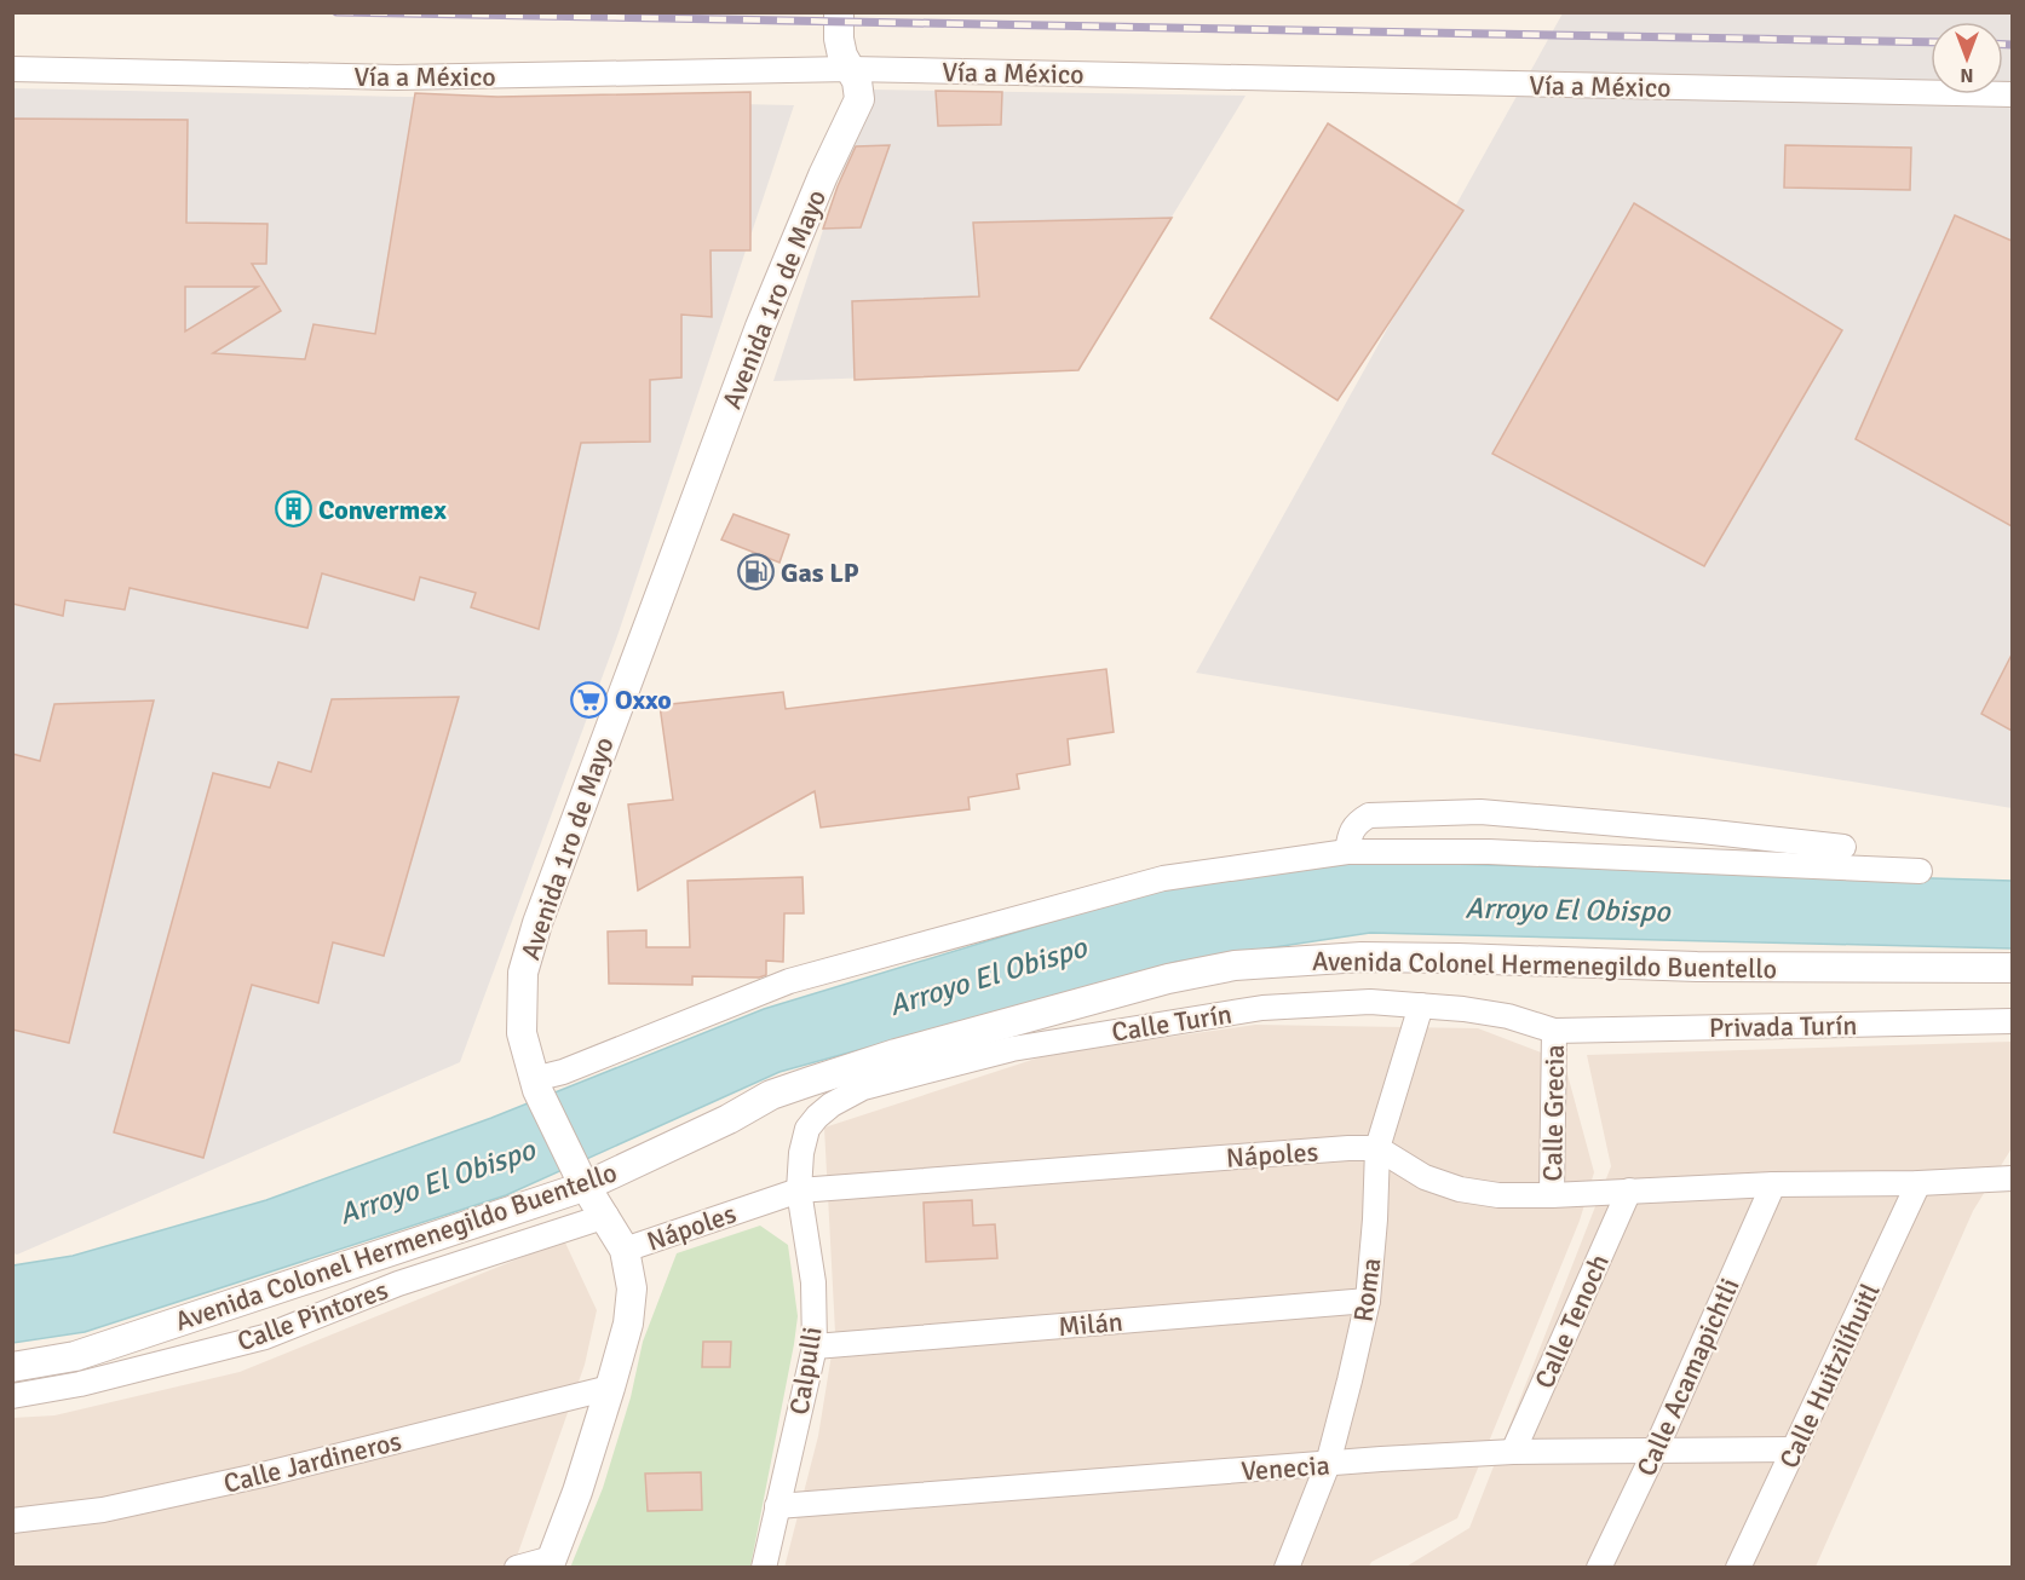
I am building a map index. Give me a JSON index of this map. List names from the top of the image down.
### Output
{
  "streets": {
    "street": [
      "Vía a México",
      "Avenida 1ro de Mayo",
      "Avenida Colonel Hermenegildo Buentello",
      "Calle Turín",
      "Privada Turín",
      "Calle Grecia",
      "Nápoles",
      "Roma",
      "Calle Pintores",
      "Calle Tenoch",
      "Milán",
      "Calpulli",
      "Calle Huitzilíhuitl",
      "Calle Acamapichtli",
      "Calle Jardineros",
      "Venecia"
    ]
  },
  "crossings": [
    ["Vía a México", "Avenida 1ro de Mayo"],
    ["Avenida 1ro de Mayo", "Avenida Colonel Hermenegildo Buentello"],
    ["Avenida 1ro de Mayo", "Nápoles"],
    ["Avenida 1ro de Mayo", "Calle Pintores"],
    ["Avenida 1ro de Mayo", "Calle Jardineros"],
    ["Calle Turín", "Privada Turín"],
    ["Calle Turín", "Calle Grecia"],
    ["Calle Turín", "Roma"],
    ["Calle Turín", "Calpulli"],
    ["Privada Turín", "Calle Grecia"],
    ["Nápoles", "Roma"],
    ["Nápoles", "Calpulli"],
    ["Roma", "Milán"],
    ["Roma", "Venecia"],
    ["Calle Tenoch", "Venecia"],
    ["Milán", "Calpulli"],
    ["Calpulli", "Venecia"],
    ["Calle Huitzilíhuitl", "Venecia"],
    ["Calle Acamapichtli", "Venecia"]
  ],
  "water": ["Arroyo El Obispo"],
  "places": {
    "building": ["Convermex"],
    "fuel station": ["Gas LP"],
    "supermarket": ["Oxxo"]
  },
  "north": "bottom"
}
